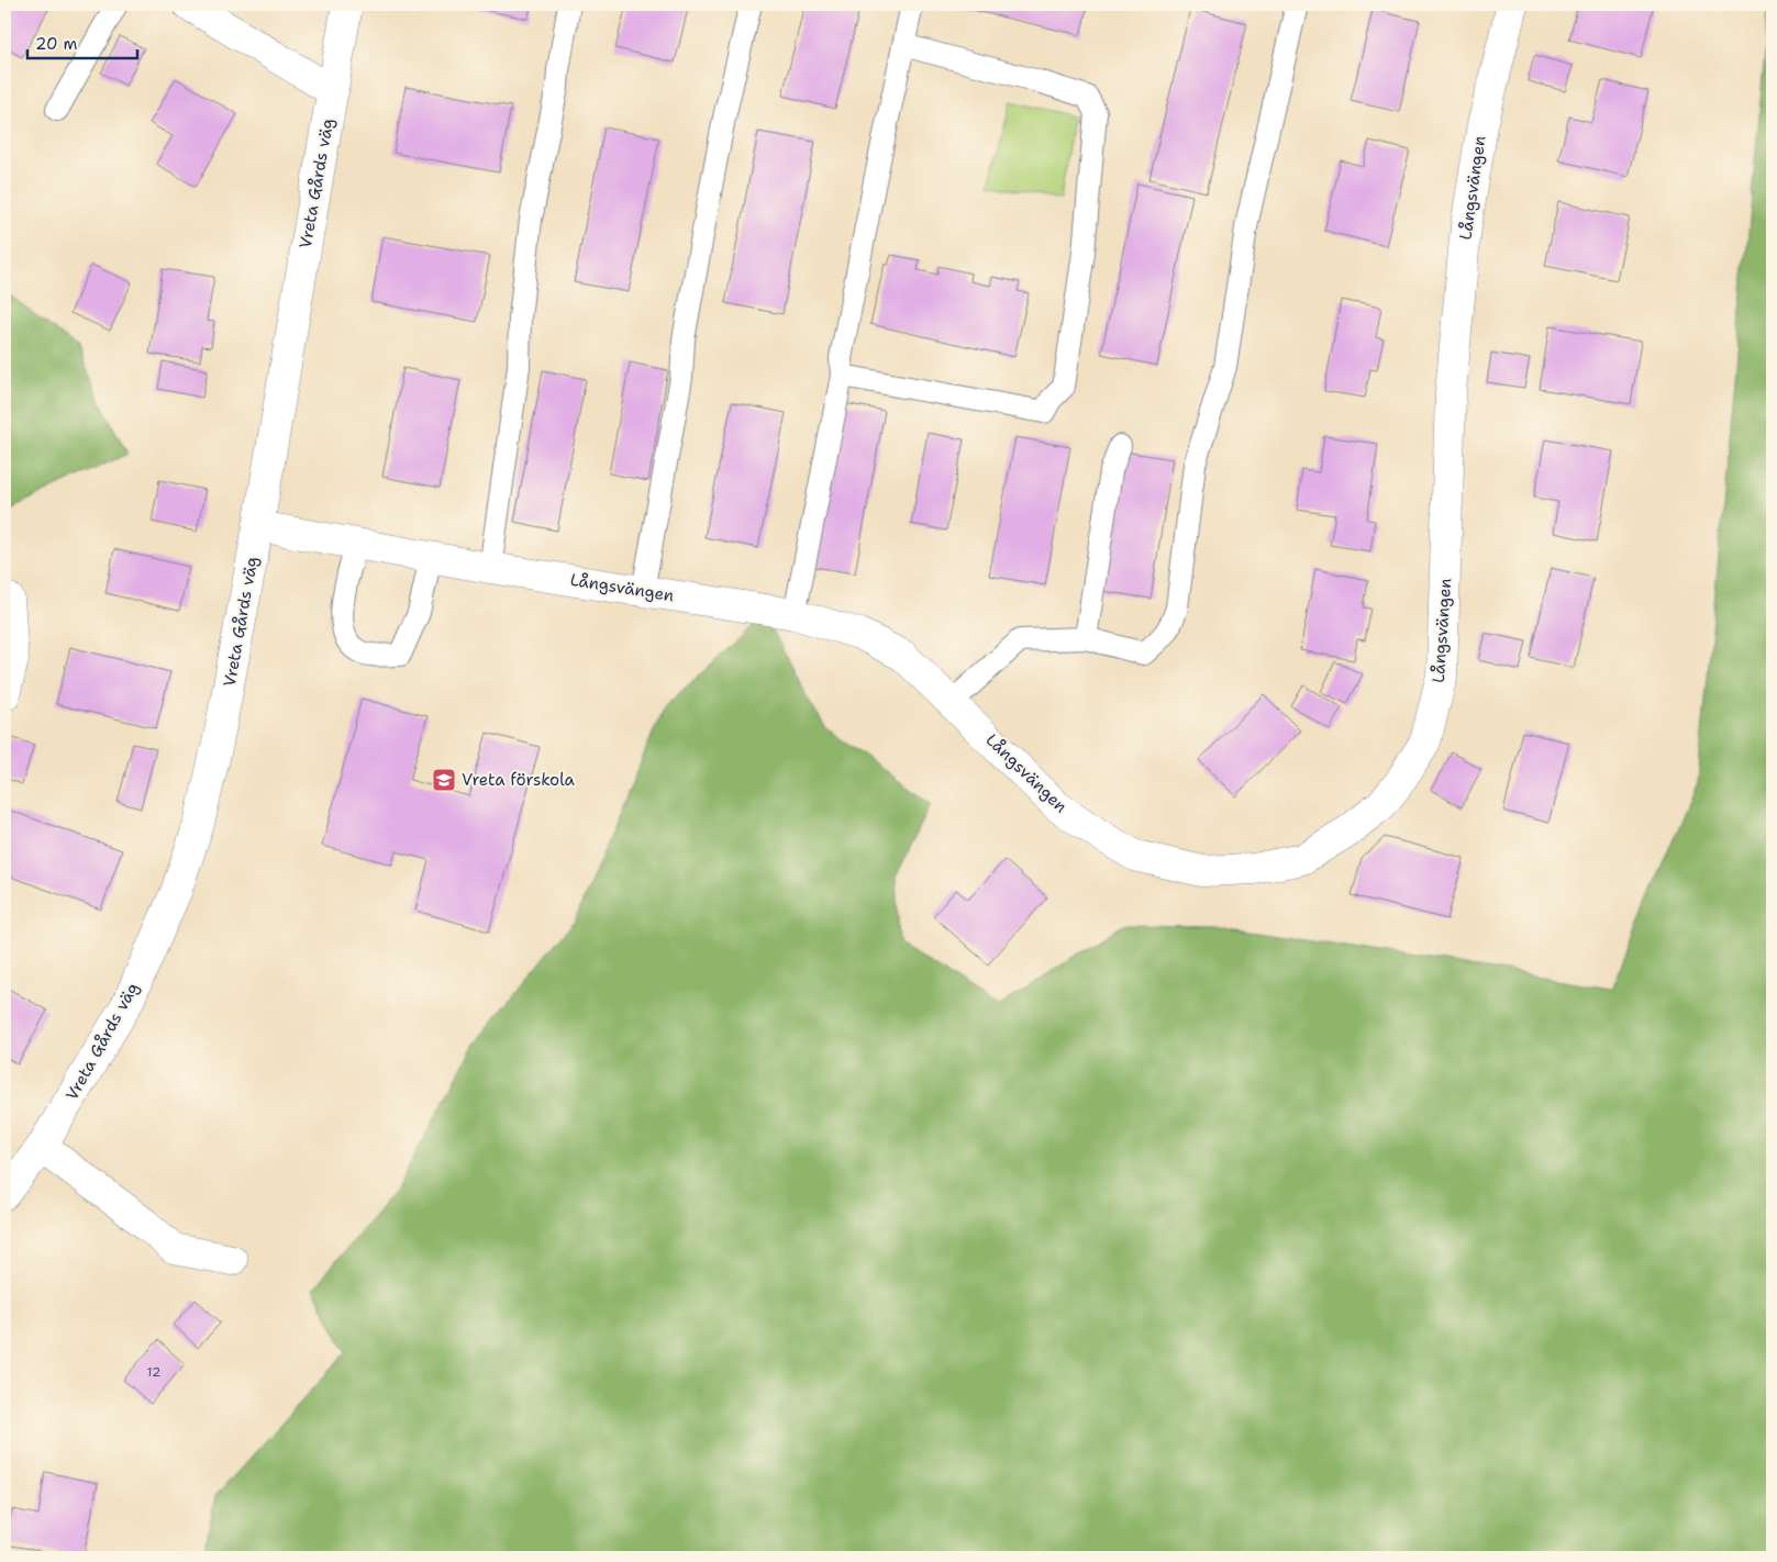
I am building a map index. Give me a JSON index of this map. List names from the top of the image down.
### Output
{
  "streets": {
    "street": ["Vreta Gårds väg", "Långsvängen"]
  },
  "crossings": [
    ["Vreta Gårds väg", "Långsvängen"]
  ],
  "places": {
    "school or university": ["Vreta förskola"]
  },
  "house_numbers": ["12"],
  "scale_bar": "20 m"
}
